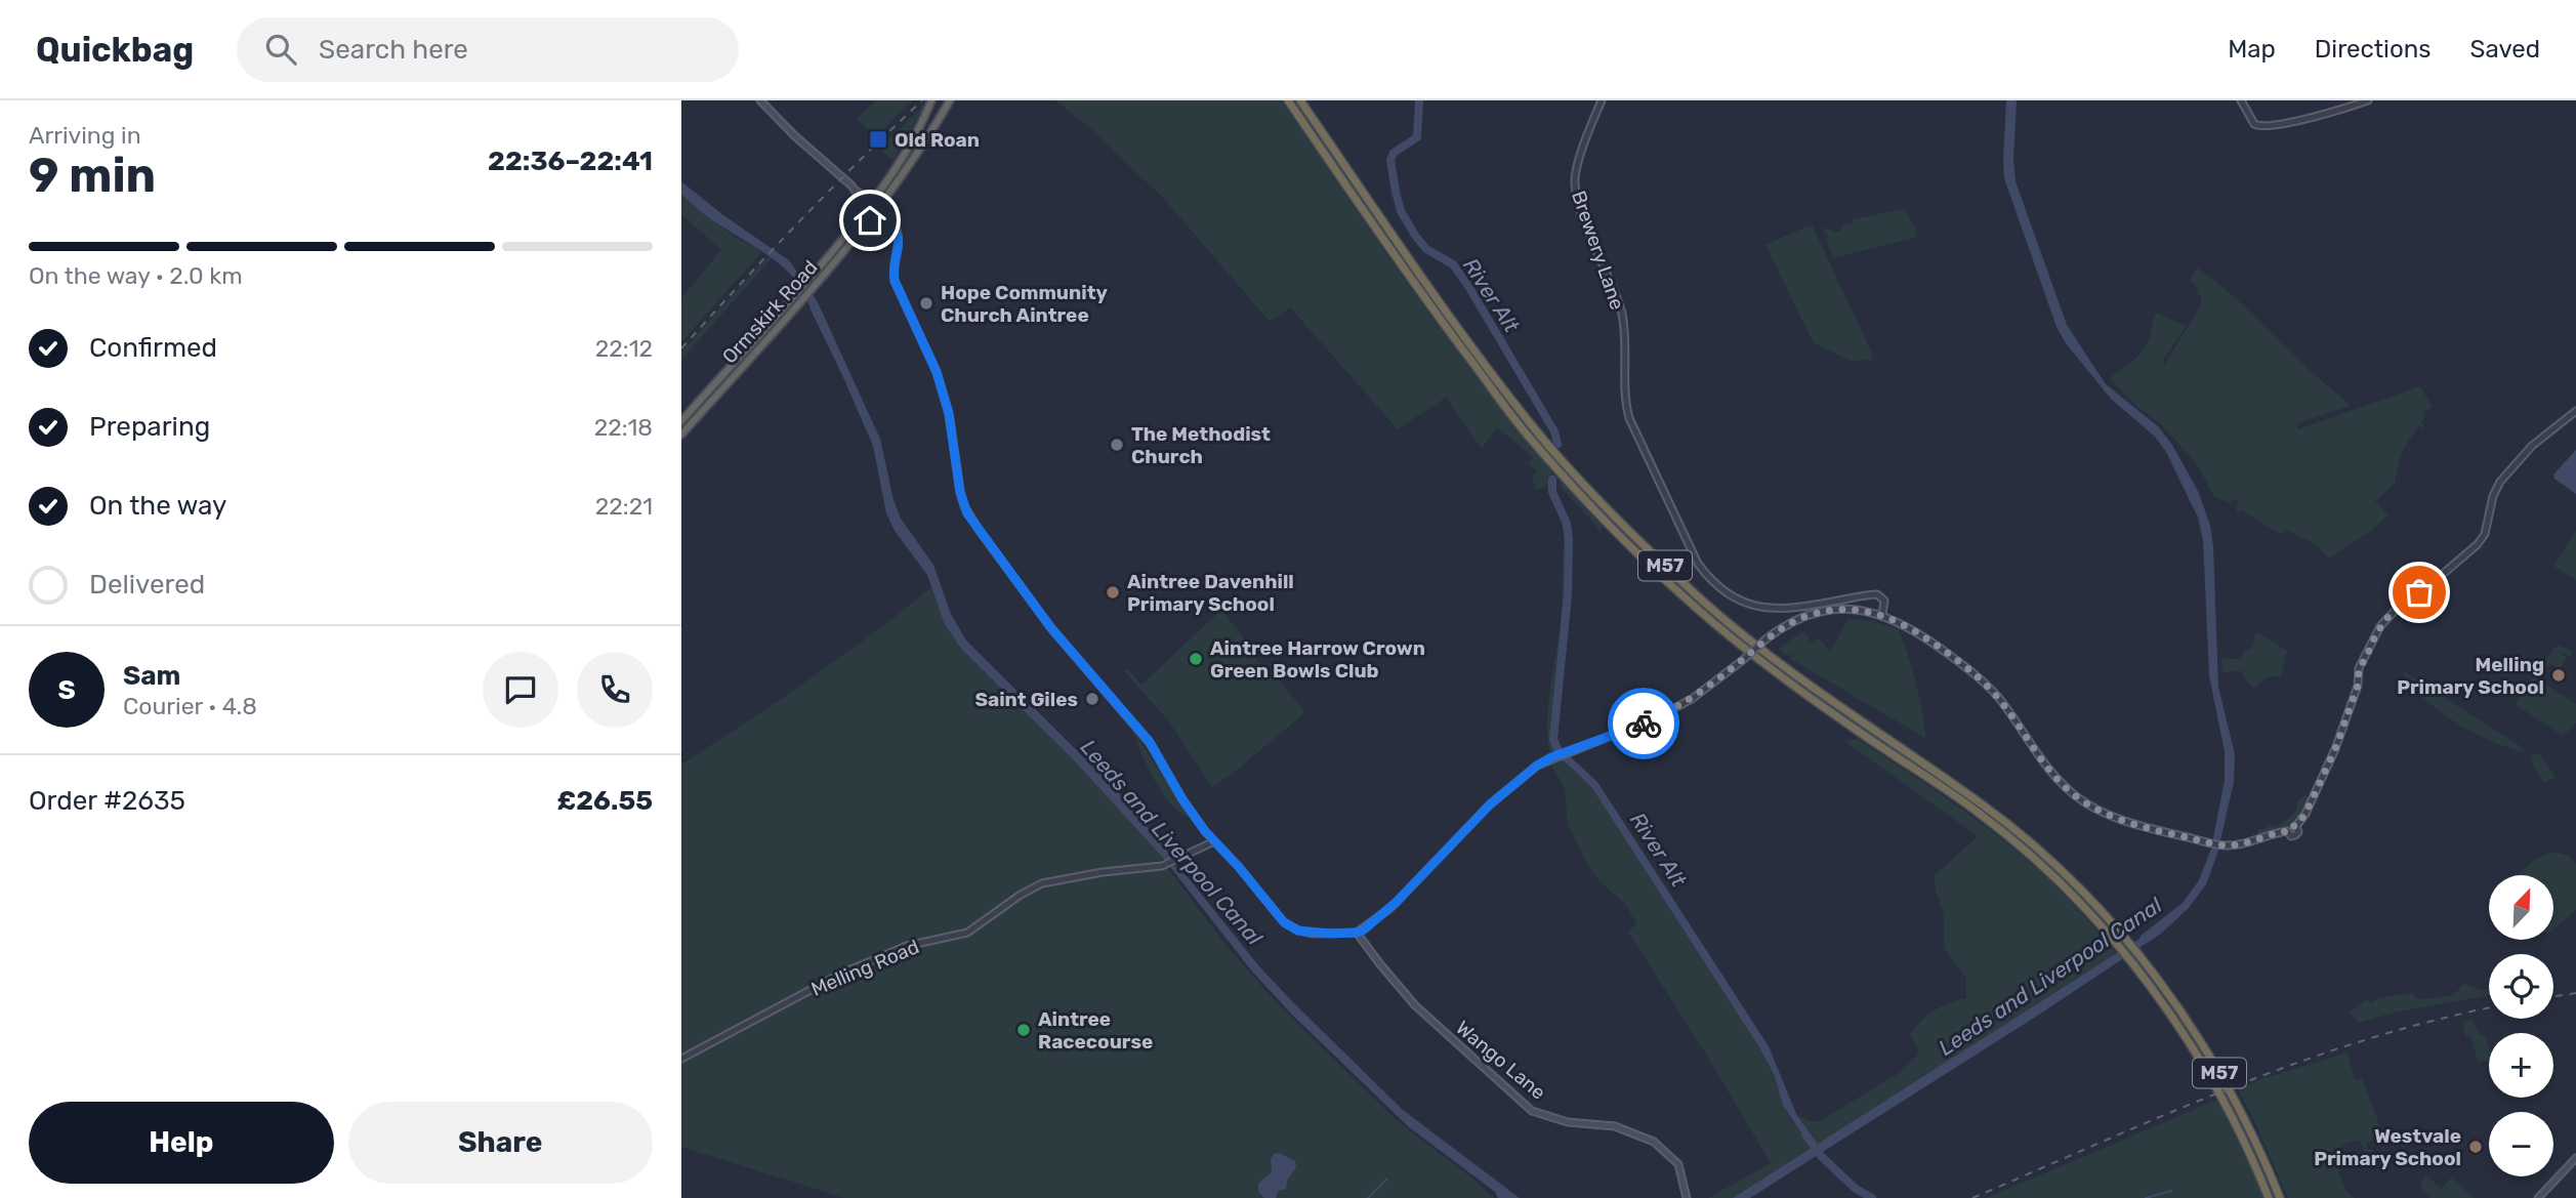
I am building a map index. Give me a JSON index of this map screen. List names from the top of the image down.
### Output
{
  "streets": {
    "highway": ["Ormskirk Road", "M57"],
    "main road": ["Wango Lane"],
    "street": ["Brewery Lane", "Melling Road"]
  },
  "water": ["River Alt", "Leeds and Liverpool Canal"],
  "places": {
    "transit": ["Old Roan"],
    "other": [
      "Hope Community Church Aintree",
      "The Methodist Church",
      "Aintree Davenhill Primary School",
      "Aintree Harrow Crown Green Bowls Club",
      "Melling Primary School",
      "Saint Giles",
      "Aintree Racecourse",
      "Westvale Primary School"
    ]
  },
  "north": "top right",
  "page": {
    "header": "Quickbag",
    "search": "Search here",
    "nav": ["Map", "Directions", "Saved"],
    "heading": ["9 min", "Arriving in", "22:36–22:41"],
    "panel": [
      "Sam",
      "Courier · 4.8",
      "Order #2635",
      "£26.55"
    ],
    "bar": "On the way · 2.0 km",
    "list": [
      ["Confirmed", "22:12"],
      ["Preparing", "22:18"],
      ["On the way", "22:21"],
      "Delivered"
    ],
    "round": "S",
    "map_buttons": ["+", "−"],
    "buttons": ["Help", "Share"]
  }
}
